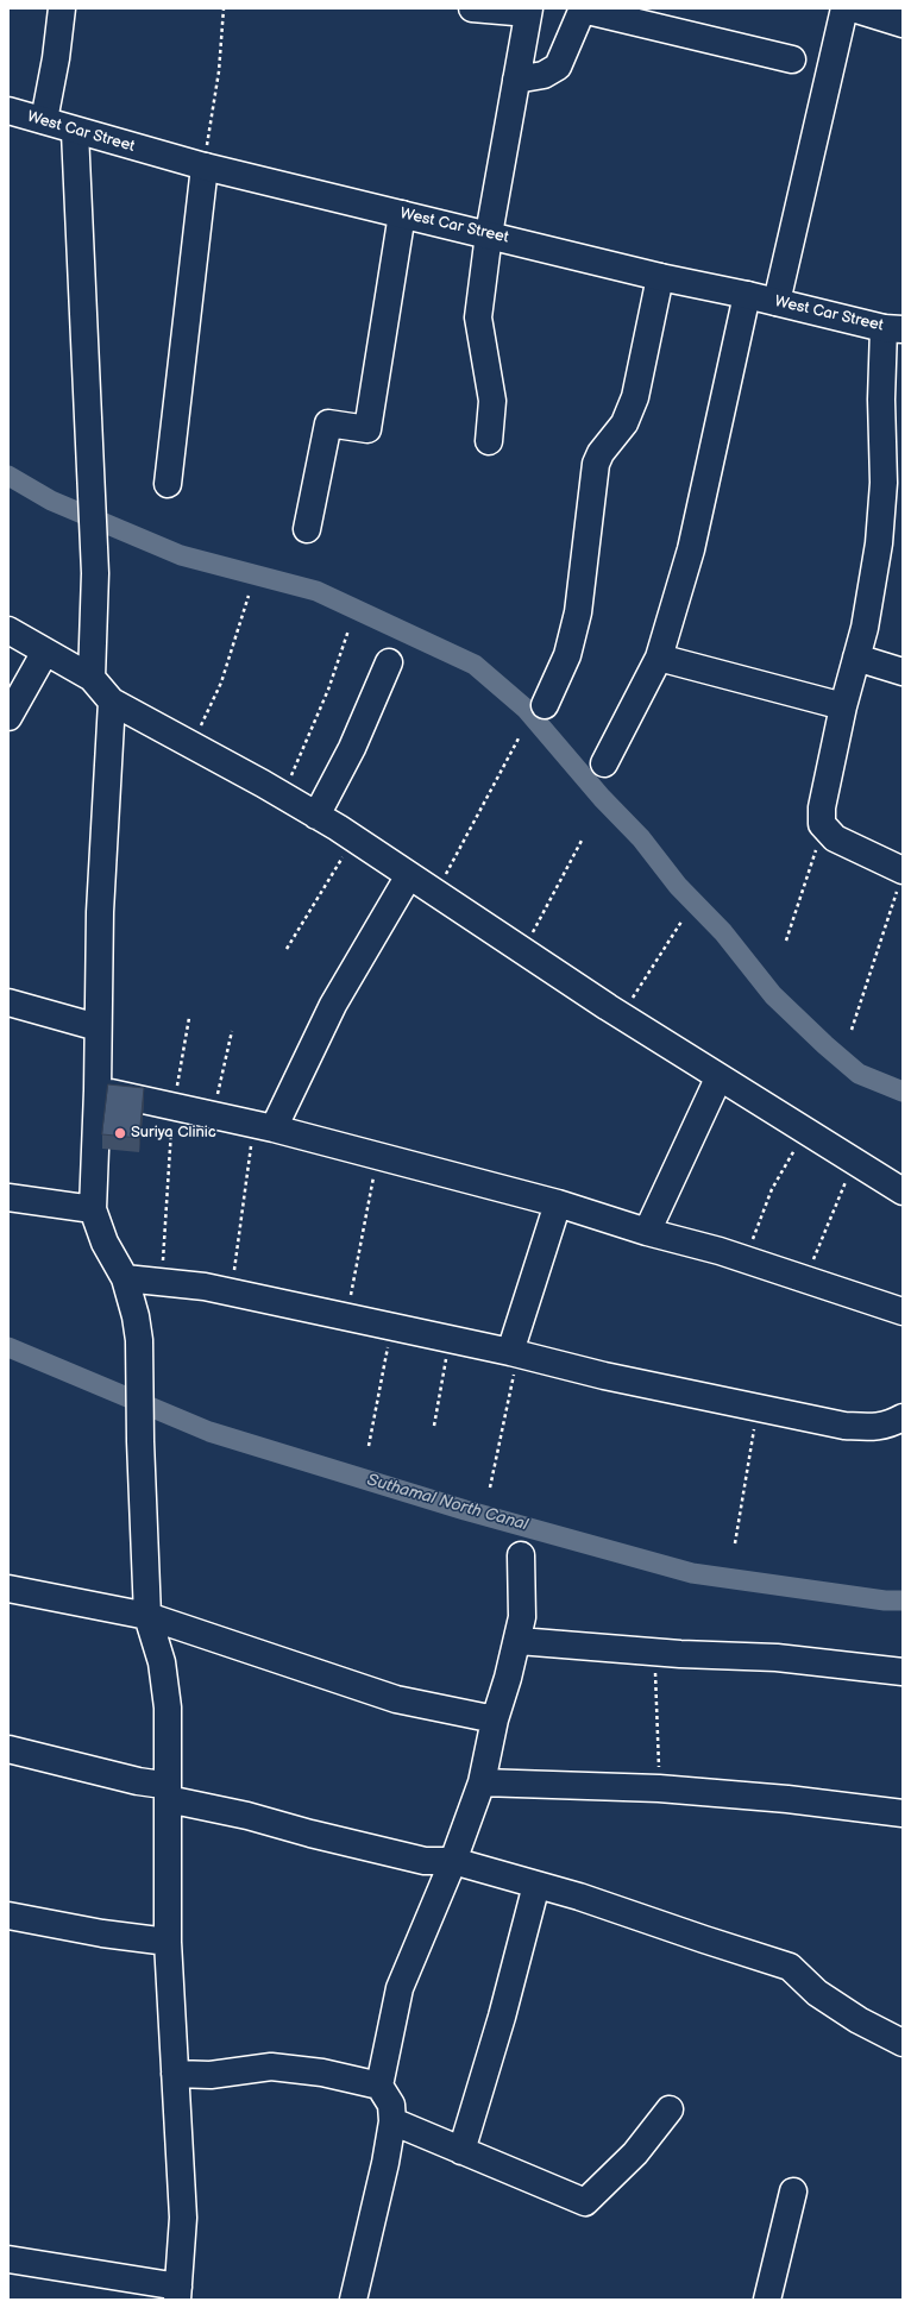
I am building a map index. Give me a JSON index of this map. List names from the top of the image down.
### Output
{
  "streets": {
    "street": ["West Car Street"]
  },
  "water": ["Suthamal North Canal"],
  "places": ["Suriya Clinic"]
}
